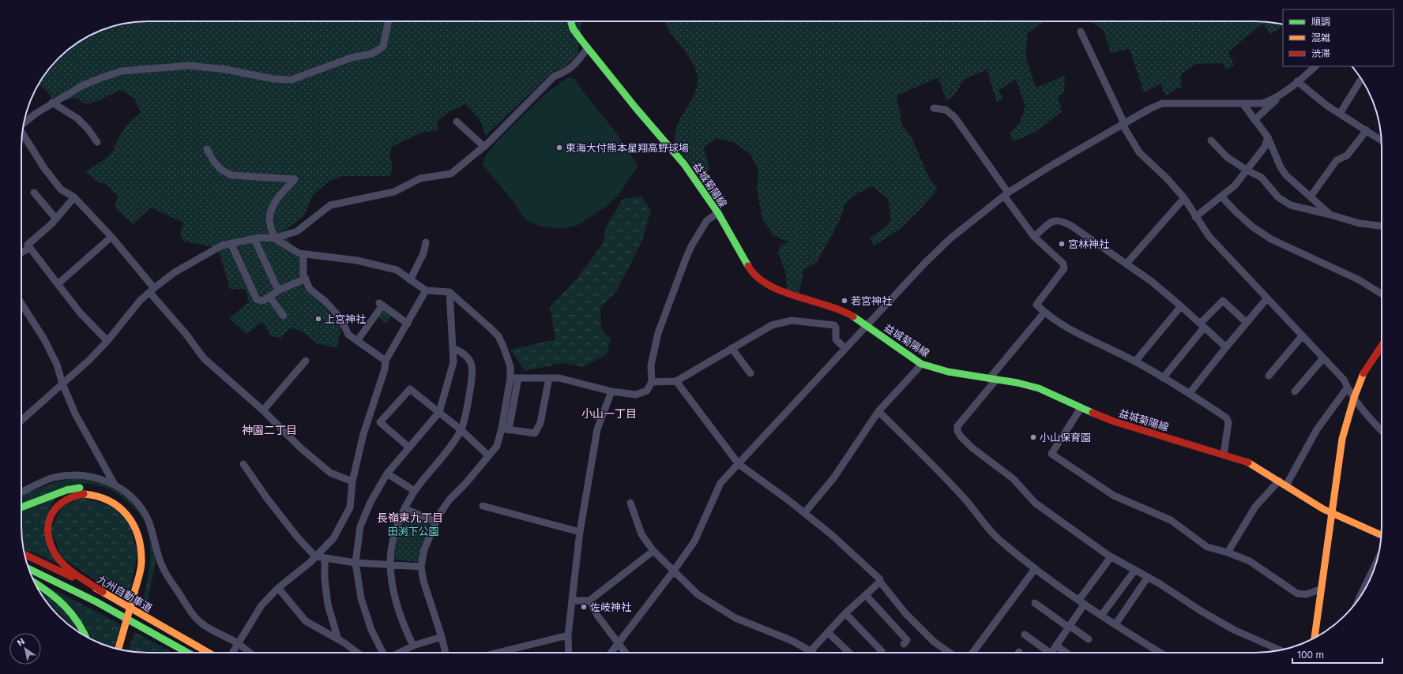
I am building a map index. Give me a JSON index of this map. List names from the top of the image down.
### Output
{
  "streets": {
    "main road": ["益城菊陽線", "九州自動車道"]
  },
  "districts": ["小山一丁目", "神園二丁目", "長嶺東九丁目"],
  "parks": ["田渕下公園"],
  "places": [
    "東海大付熊本星翔高野球場",
    "宮林神社",
    "若宮神社",
    "上宮神社",
    "小山保育園",
    "佐岐神社"
  ],
  "legend": ["順調", "混雑", "渋滞"],
  "scale_bar": "100 m",
  "north": "top left"
}
